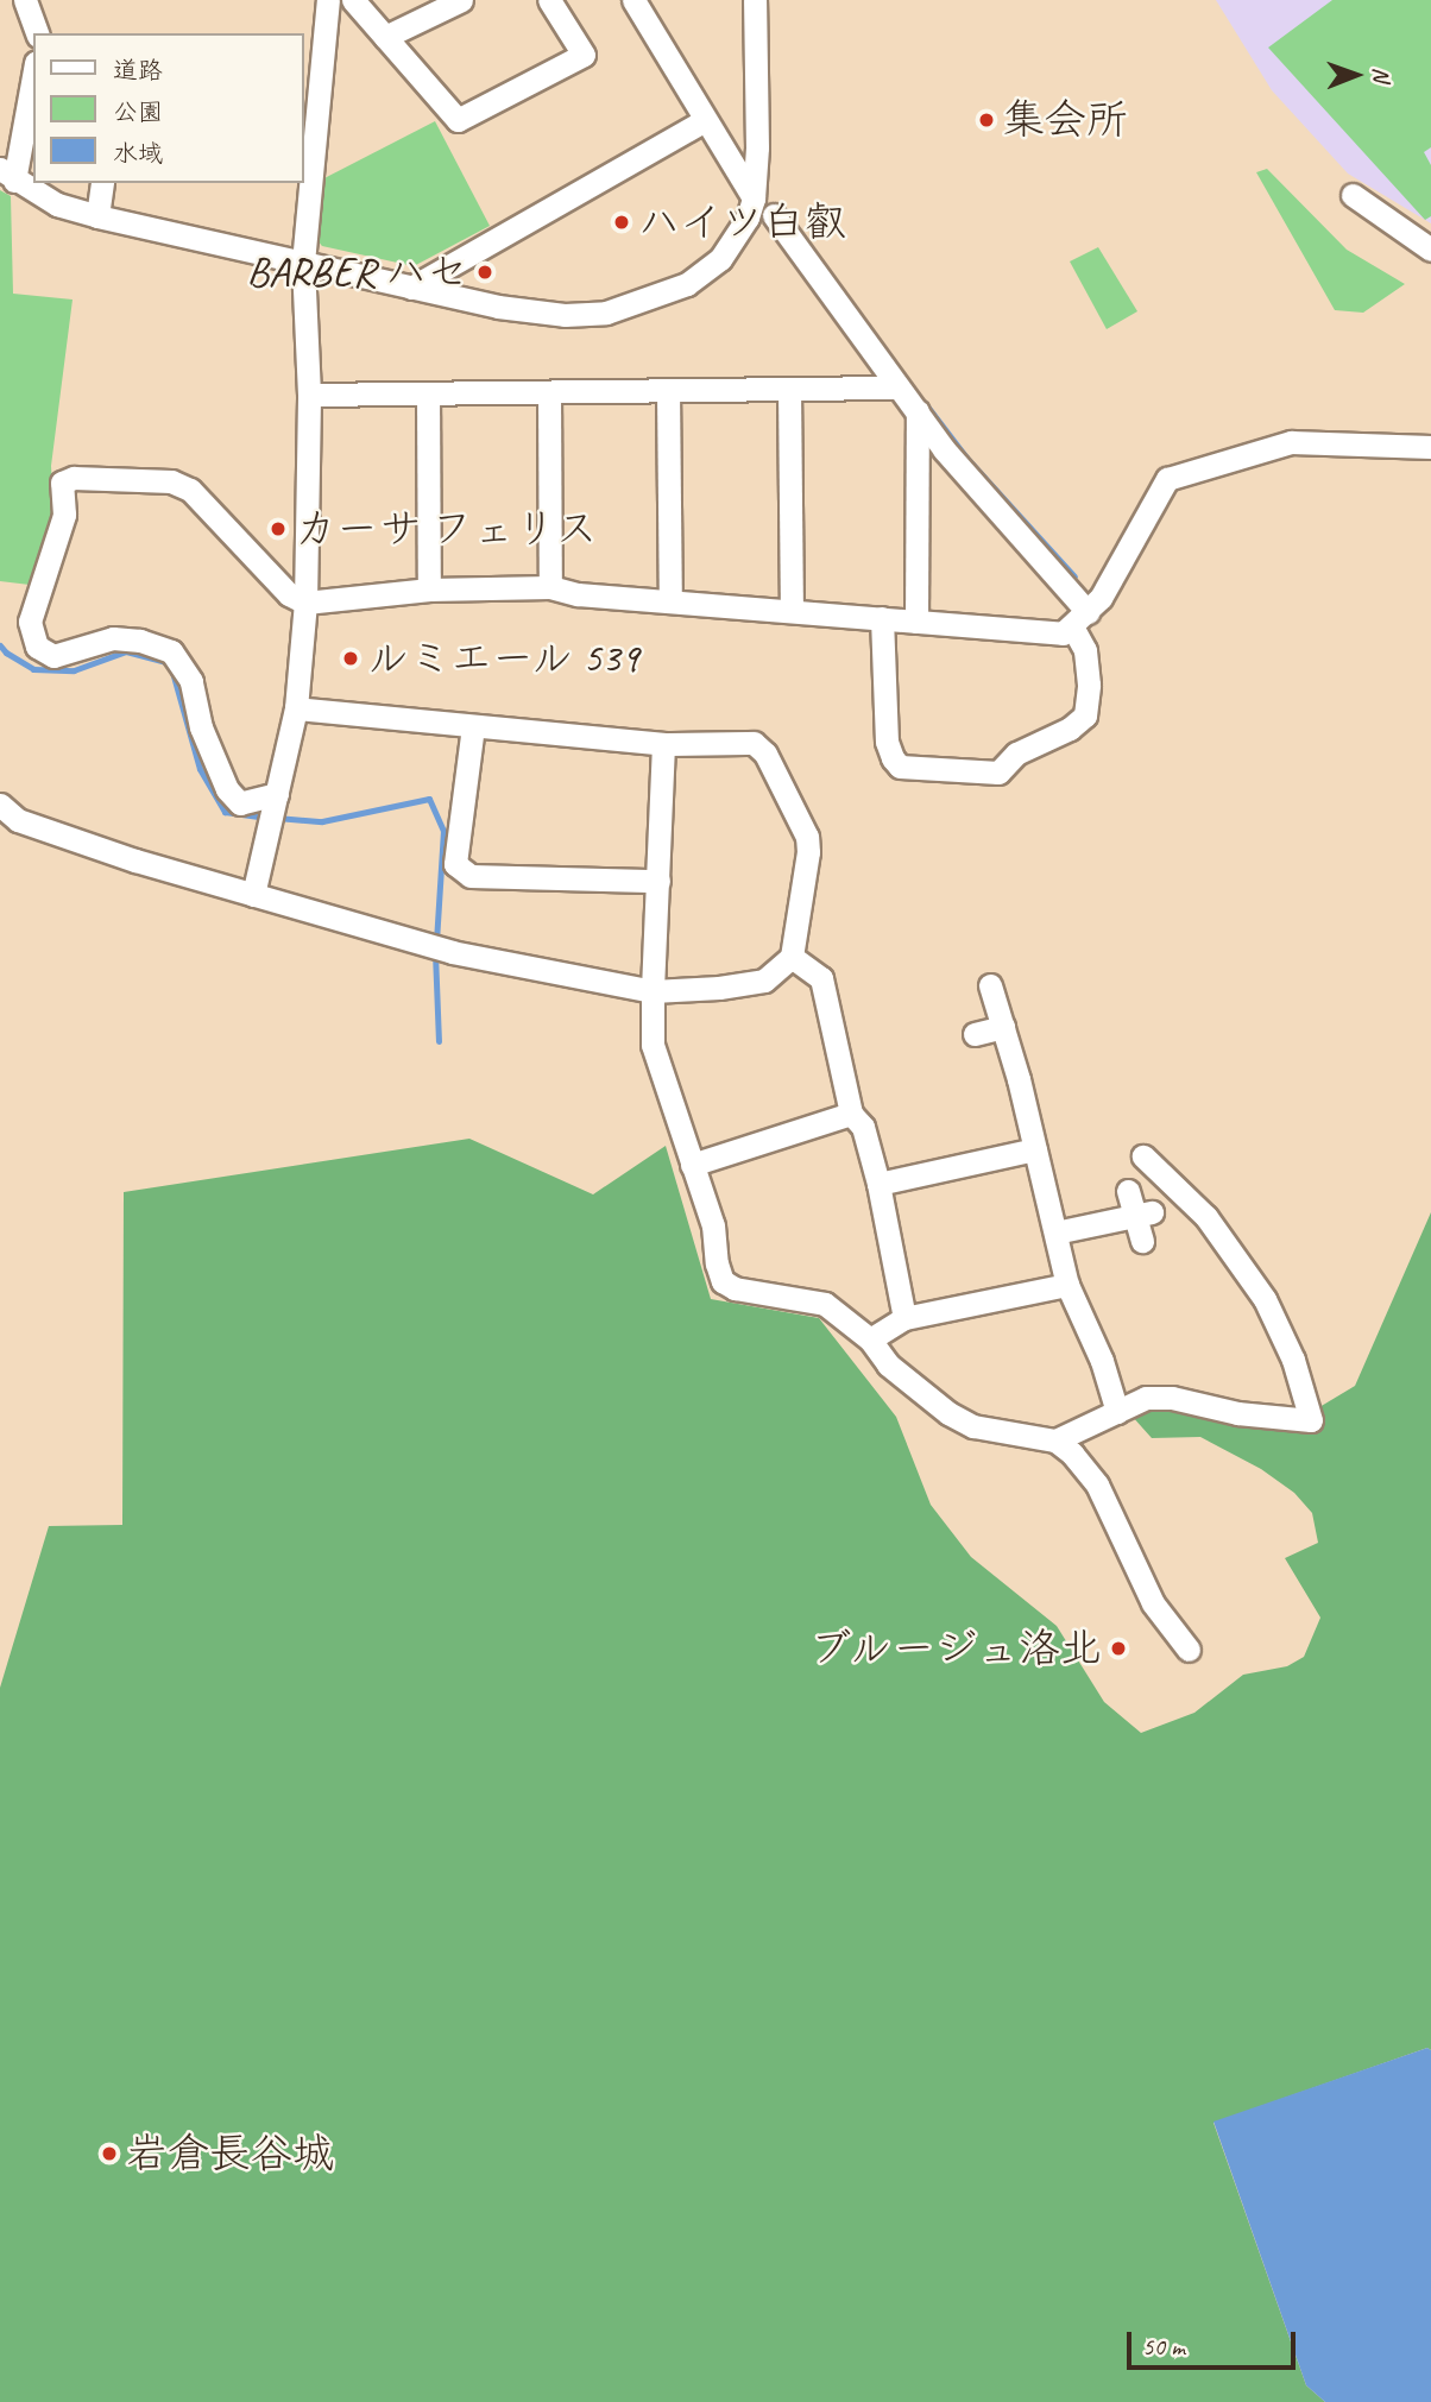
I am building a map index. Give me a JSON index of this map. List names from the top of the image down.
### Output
{
  "places": [
    "集会所",
    "ハイツ白叡",
    "BARBER ハセ",
    "カーサ フェリス",
    "ルミエール 539",
    "ブルージュ洛北",
    "岩倉長谷城"
  ],
  "legend": ["道路", "公園", "水域"],
  "scale_bar": "50 m",
  "north": "right"
}
